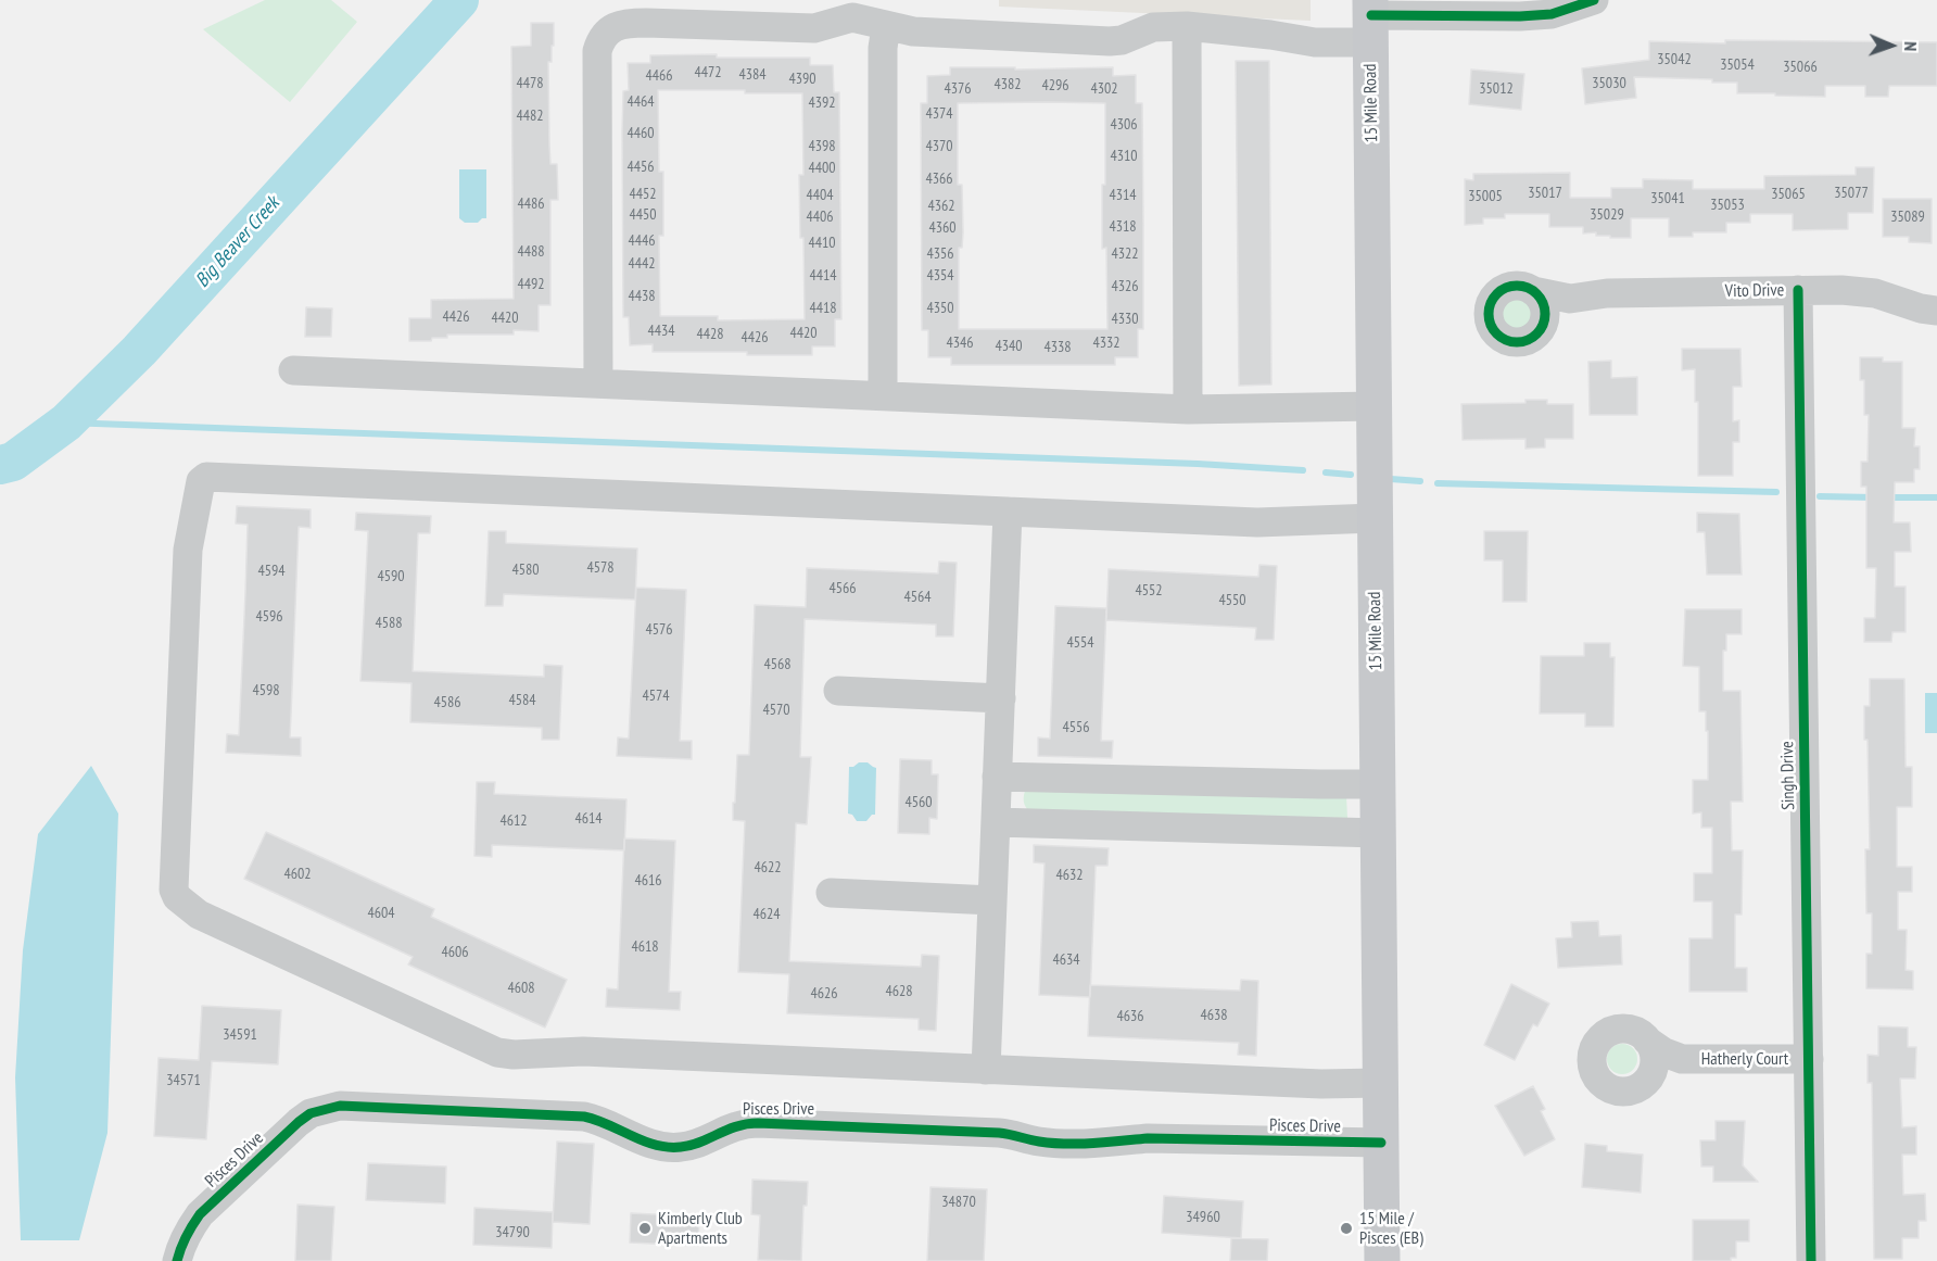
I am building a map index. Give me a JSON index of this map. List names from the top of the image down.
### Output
{
  "streets": {
    "main road": ["15 Mile Road"],
    "street": [
      "Vito Drive",
      "Singh Drive",
      "Hatherly Court",
      "Pisces Drive"
    ]
  },
  "crossings": [
    ["15 Mile Road", "Pisces Drive"],
    ["Vito Drive", "Singh Drive"],
    ["Singh Drive", "Hatherly Court"]
  ],
  "water": ["Big Beaver Creek"],
  "places": ["Kimberly Club Apartments", "15 Mile / Pisces (EB)"],
  "house_numbers": [
    "35042",
    "35054",
    "35066",
    "4472",
    "4384",
    "4466",
    "4390",
    "4478",
    "35030",
    "4382",
    "4296",
    "4376",
    "4302",
    "35012",
    "4464",
    "4392",
    "4374",
    "4482",
    "4306",
    "4460",
    "4398",
    "4370",
    "4310",
    "4456",
    "4400",
    "4366",
    "35017",
    "35077",
    "4452",
    "35065",
    "4404",
    "4314",
    "35005",
    "35041",
    "4486",
    "35053",
    "4362",
    "4450",
    "35029",
    "4406",
    "35089",
    "4318",
    "4360",
    "4446",
    "4410",
    "4488",
    "4356",
    "4322",
    "4442",
    "4414",
    "4354",
    "4492",
    "4326",
    "4438",
    "4418",
    "4350",
    "4426",
    "4420",
    "4330",
    "4434",
    "4420",
    "4428",
    "4426",
    "4346",
    "4332",
    "4340",
    "4338",
    "4578",
    "4580",
    "4594",
    "4590",
    "4566",
    "4552",
    "4564",
    "4550",
    "4596",
    "4588",
    "4576",
    "4554",
    "4568",
    "4598",
    "4574",
    "4584",
    "4586",
    "4570",
    "4556",
    "4560",
    "4614",
    "4612",
    "4622",
    "4602",
    "4632",
    "4616",
    "4604",
    "4624",
    "4618",
    "4606",
    "4634",
    "4608",
    "4628",
    "4626",
    "4638",
    "4636",
    "34591",
    "34571",
    "34870",
    "34960",
    "34790"
  ],
  "north": "right"
}
